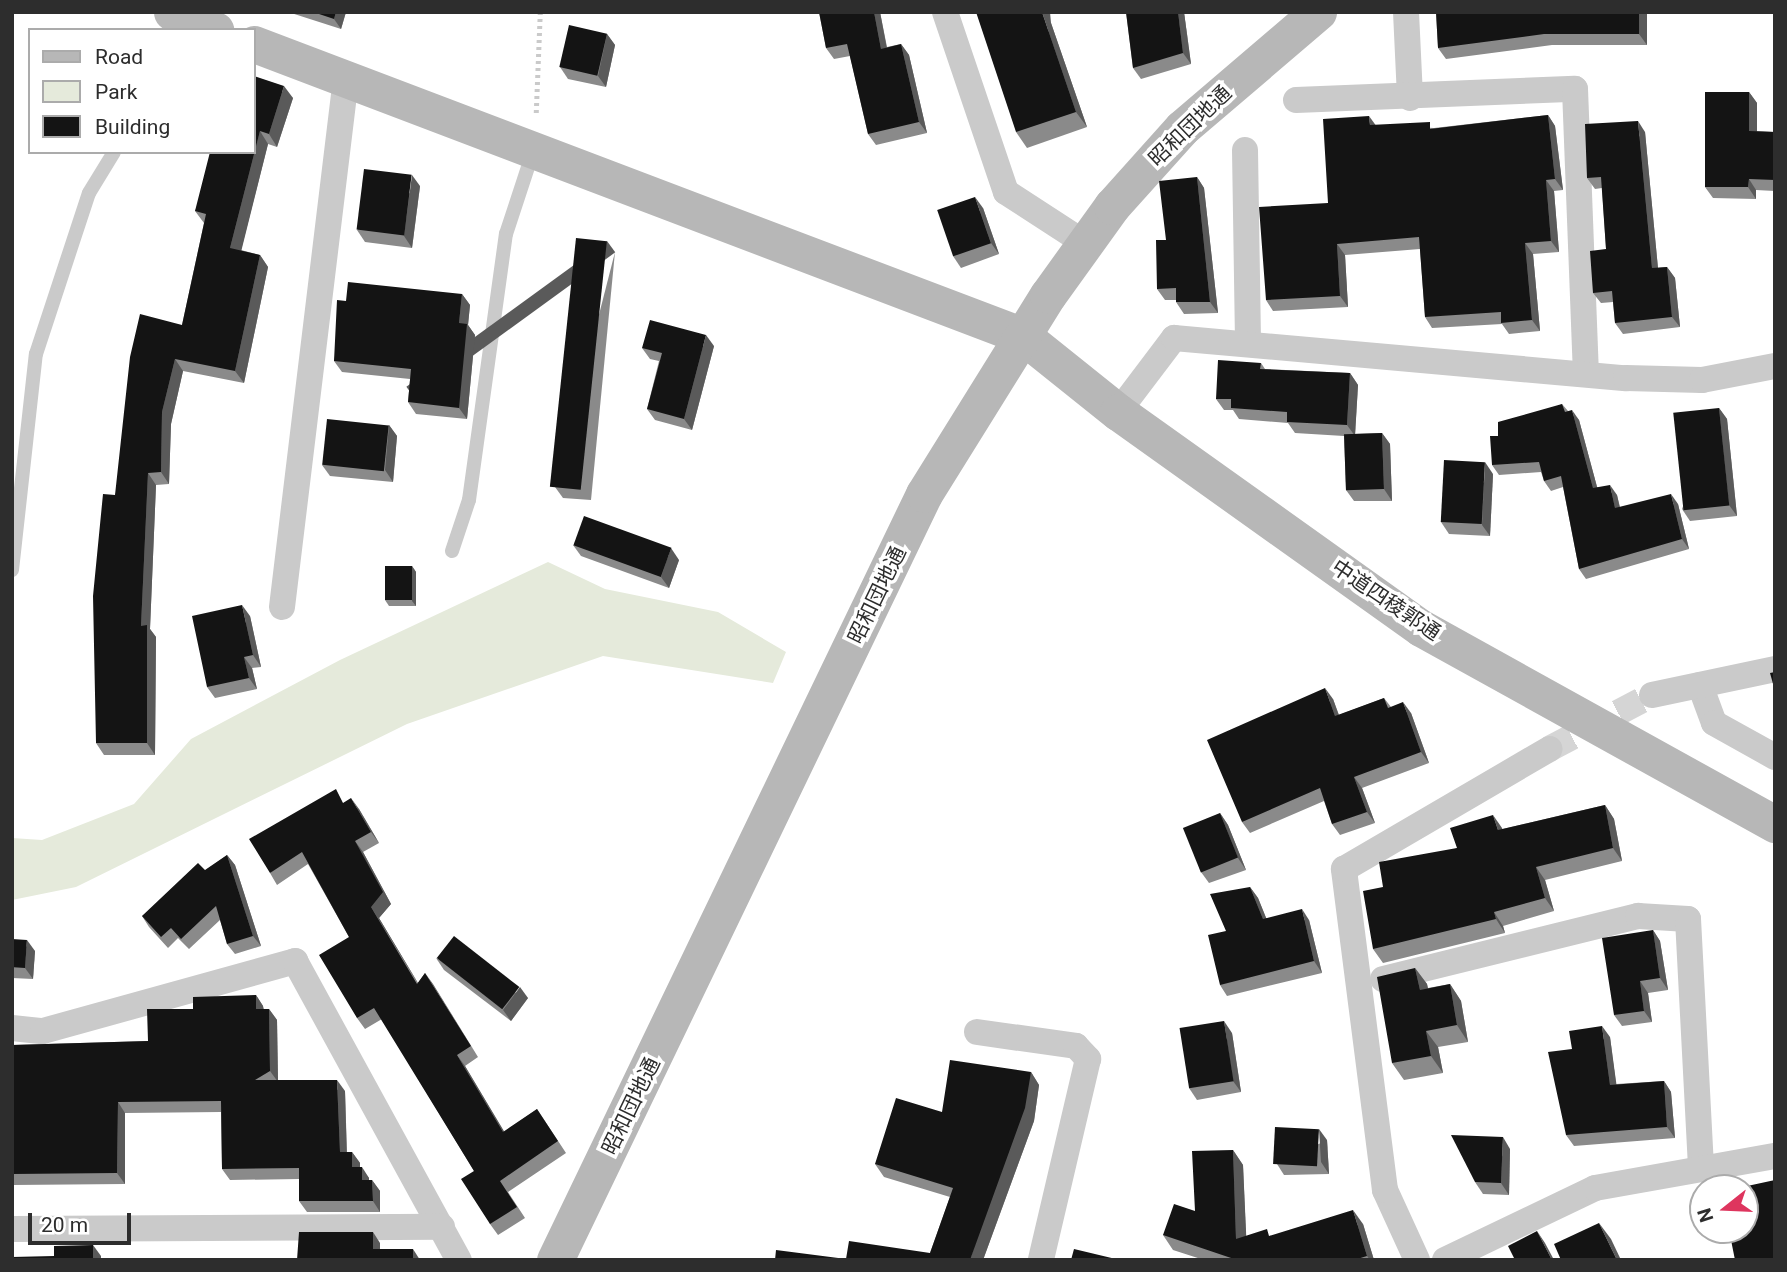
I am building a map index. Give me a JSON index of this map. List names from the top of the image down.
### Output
{
  "streets": {
    "street": ["昭和団地通", "中道四稜郭通"]
  },
  "crossings": [
    ["昭和団地通", "中道四稜郭通"]
  ],
  "legend": ["Road", "Park", "Building"],
  "scale_bar": "20 m",
  "north": "left"
}
